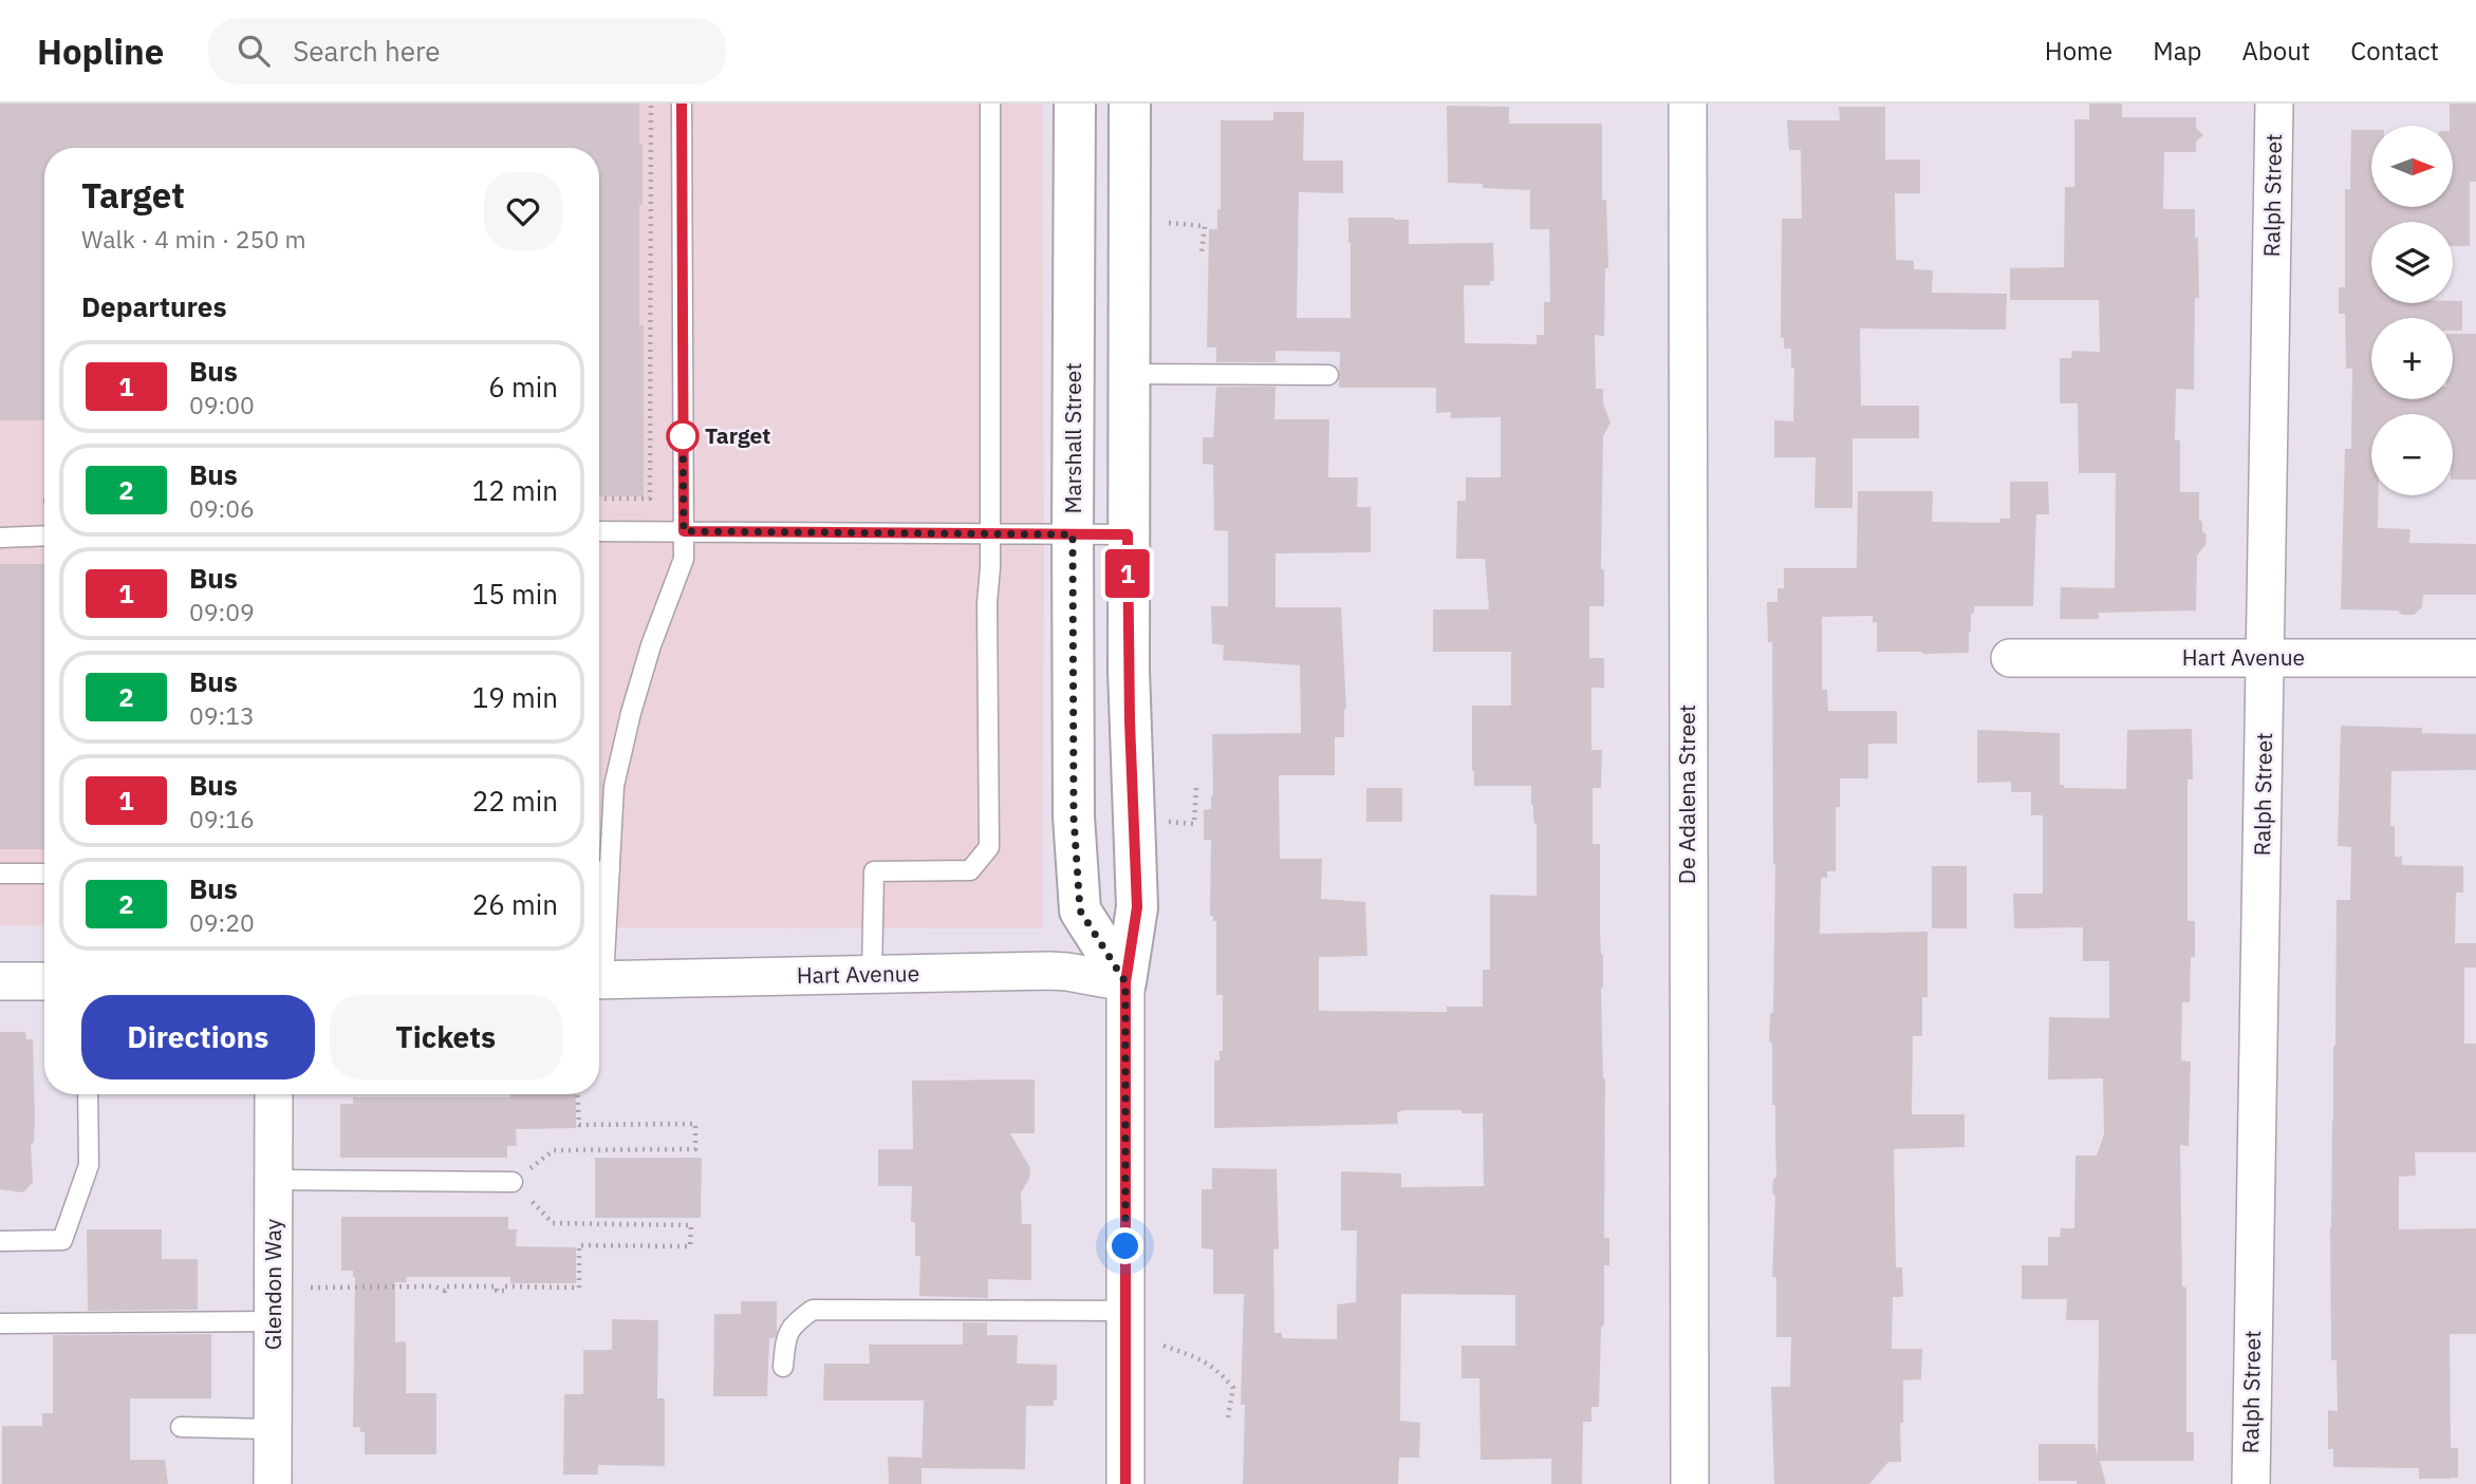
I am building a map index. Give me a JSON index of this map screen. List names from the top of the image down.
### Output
{
  "streets": {
    "street": [
      "Ralph Street",
      "Marshall Street",
      "Hart Avenue",
      "De Adalena Street",
      "Glendon Way"
    ]
  },
  "crossings": [
    ["Ralph Street", "Hart Avenue"],
    ["Marshall Street", "Hart Avenue"]
  ],
  "places": ["Target"],
  "lines": ["bus line 1"],
  "north": "right",
  "page": {
    "header": "Hopline",
    "search": "Search here",
    "nav": [
      "Home",
      "Map",
      "About",
      "Contact"
    ],
    "on_map": "1",
    "map_buttons": ["+", "−"],
    "heading": [
      ["Target", "Walk · 4 min · 250 m"],
      "Departures"
    ],
    "list": [
      {
        "mark": "1",
        "name": "Bus",
        "note": "09:00",
        "value": "6 min"
      },
      {
        "mark": "2",
        "name": "Bus",
        "note": "09:06",
        "value": "12 min"
      },
      {
        "mark": "1",
        "name": "Bus",
        "note": "09:09",
        "value": "15 min"
      },
      {
        "mark": "2",
        "name": "Bus",
        "note": "09:13",
        "value": "19 min"
      },
      {
        "mark": "1",
        "name": "Bus",
        "note": "09:16",
        "value": "22 min"
      },
      {
        "mark": "2",
        "name": "Bus",
        "note": "09:20",
        "value": "26 min"
      }
    ],
    "buttons": ["Directions", "Tickets"]
  }
}
